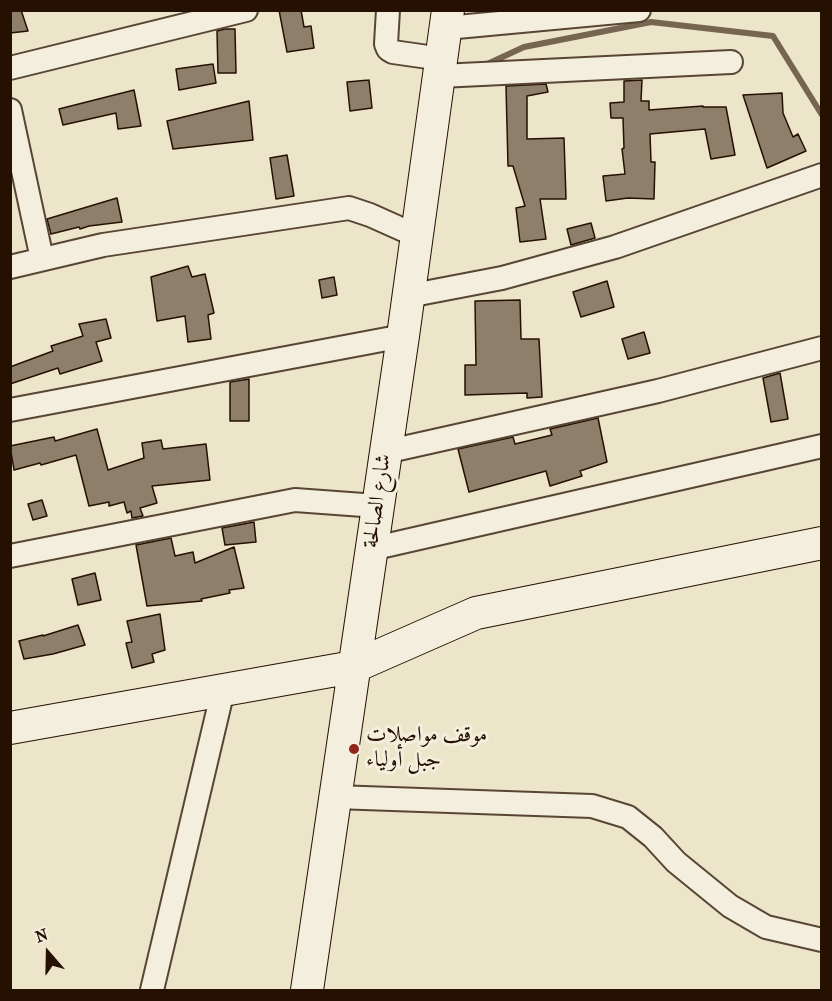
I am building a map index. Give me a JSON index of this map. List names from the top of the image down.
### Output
{
  "streets": {
    "main road": ["شارع الصالحة"]
  },
  "places": ["موقف مواصلات جبل أولياء"],
  "north": "top"
}
